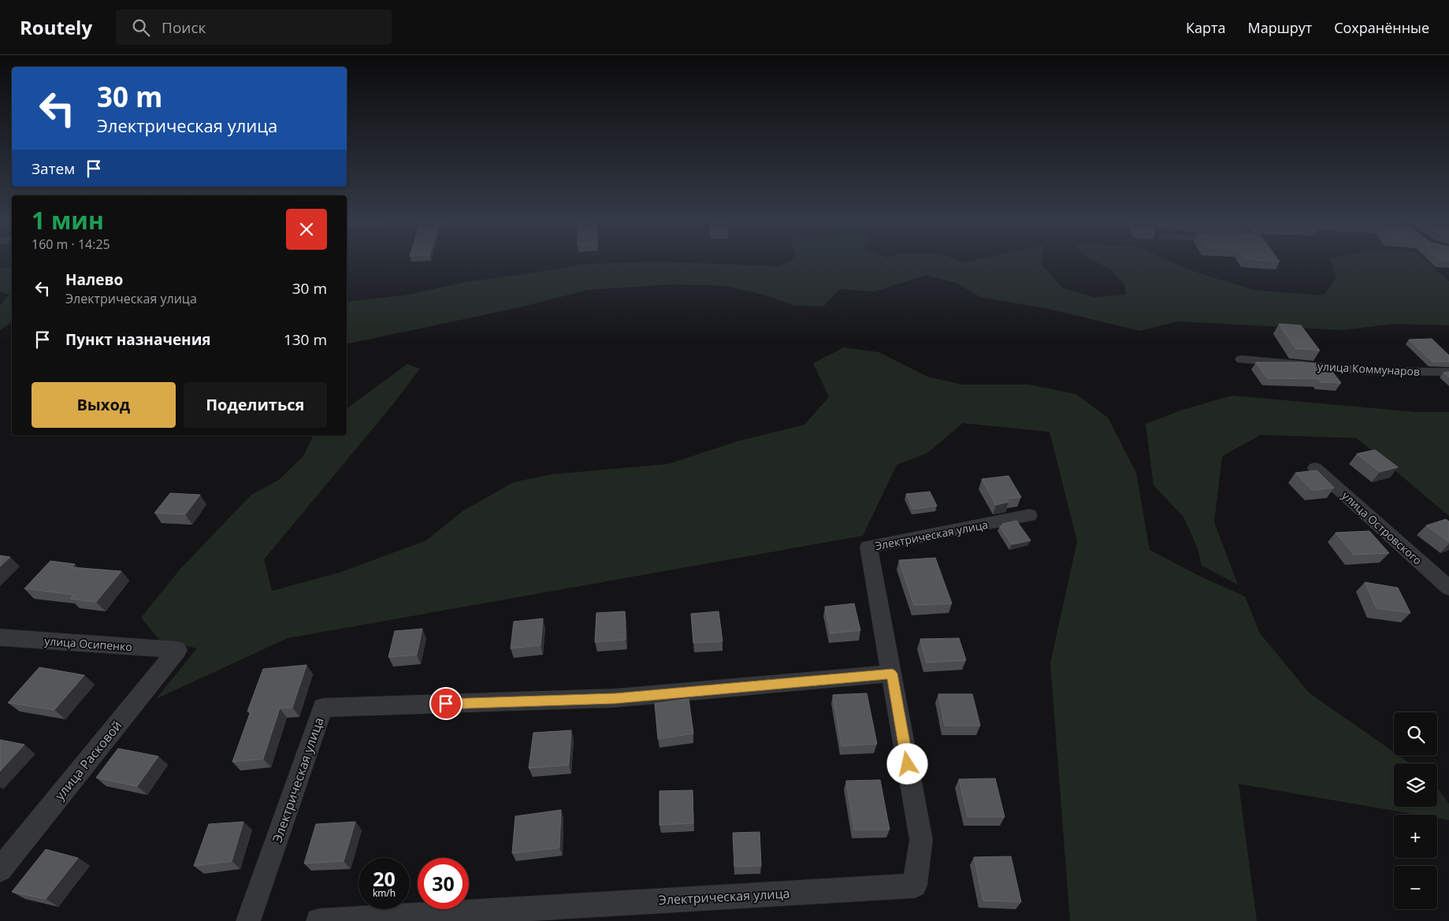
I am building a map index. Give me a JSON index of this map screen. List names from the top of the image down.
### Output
{
  "streets": {
    "street": [
      "улица Коммунаров",
      "улица Островского",
      "Электрическая улица",
      "улица Осипенко",
      "улица Расковой"
    ]
  },
  "crossings": [
    ["улица Осипенко", "улица Расковой"]
  ],
  "page": {
    "header": "Routely",
    "search": "Поиск",
    "nav": ["Карта", "Маршрут", "Сохранённые"],
    "turn": ["30 m", "Электрическая улица"],
    "then": "Затем",
    "heading": ["1 мин", "160 m · 14:25"],
    "list": [
      {
        "name": "Налево",
        "note": "Электрическая улица",
        "value": "30 m"
      },
      {
        "name": "Пункт назначения",
        "value": "130 m"
      }
    ],
    "buttons": ["Выход", "Поделиться"],
    "map_buttons": ["+", "−"],
    "speed": "20 km/h",
    "limit": "30"
  }
}
